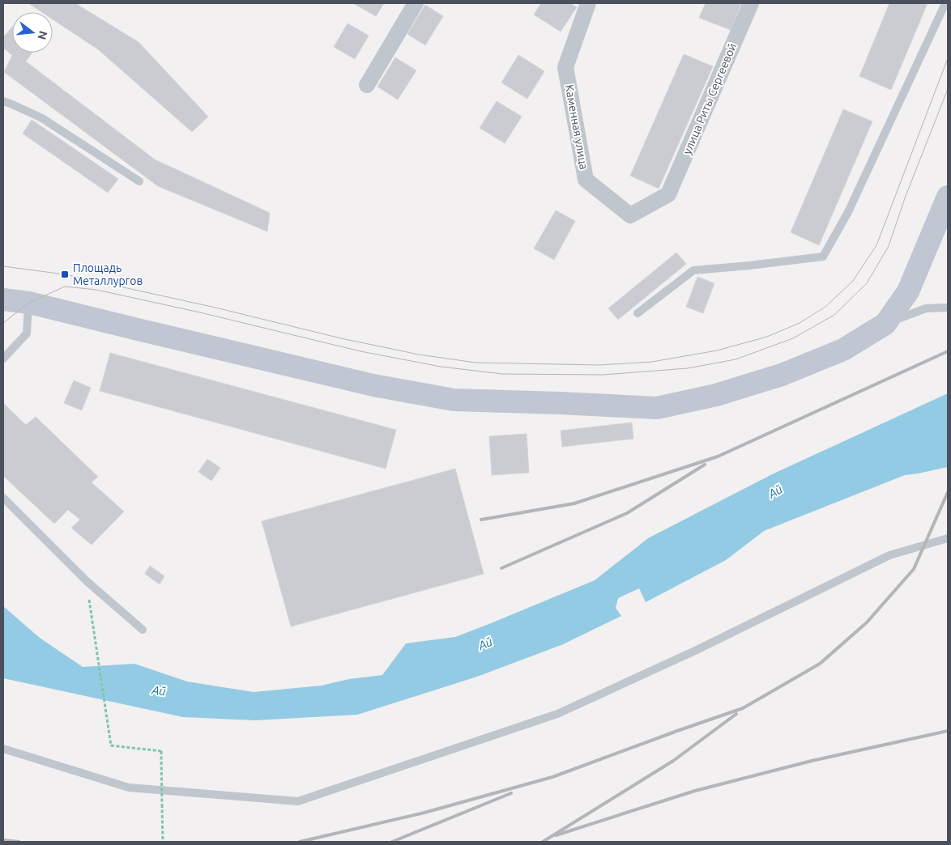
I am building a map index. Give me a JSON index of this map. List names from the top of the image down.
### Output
{
  "streets": {
    "street": ["улица Риты Сергеевой", "Каменная улица"]
  },
  "crossings": [
    ["улица Риты Сергеевой", "Каменная улица"]
  ],
  "water": ["Ай"],
  "places": {
    "transit": ["Площадь Металлургов"]
  },
  "north": "right"
}
